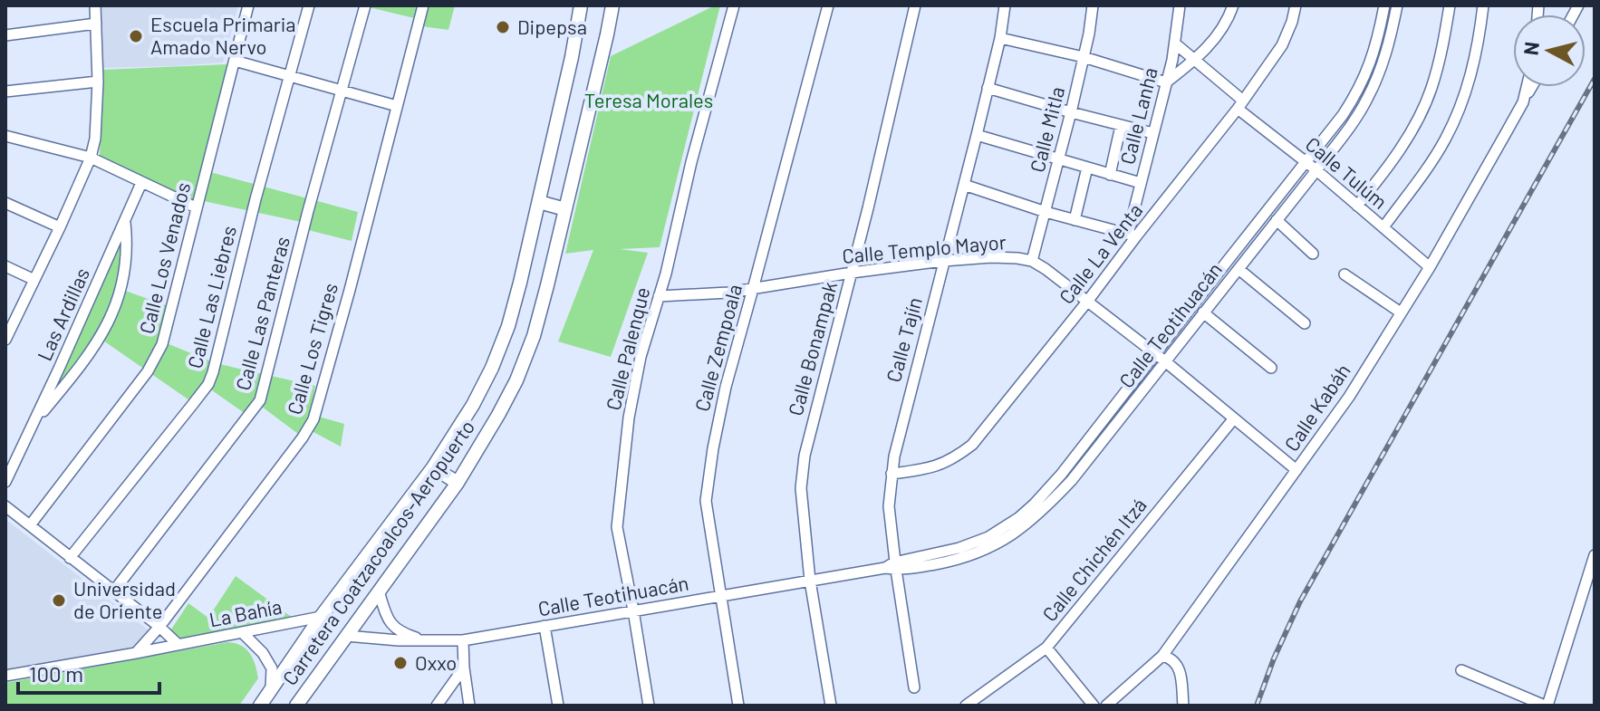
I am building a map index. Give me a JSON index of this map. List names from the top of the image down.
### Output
{
  "streets": {
    "main road": ["Carretera Coatzacoalcos-Aeropuerto"],
    "street": [
      "Calle Lanha",
      "Calle Mitla",
      "Calle Tulúm",
      "Calle Templo Mayor",
      "Calle La Venta",
      "Calle Los Venados",
      "Calle Las Liebres",
      "Calle Las Panteras",
      "Las Ardillas",
      "Calle Teotihuacán",
      "Calle Tajín",
      "Calle Zempoala",
      "Calle Los Tigres",
      "Calle Palenque",
      "Calle Bonampak",
      "Calle Kabáh",
      "Calle Chichén Itzá",
      "La Bahía"
    ]
  },
  "crossings": [
    ["Calle Lanha", "Calle Tulúm"],
    ["Calle Lanha", "Calle La Venta"],
    ["Calle Mitla", "Calle Templo Mayor"],
    ["Calle Tulúm", "Calle La Venta"],
    ["Calle Tulúm", "Calle Teotihuacán"],
    ["Calle Tulúm", "Calle Kabáh"],
    ["Calle Templo Mayor", "Calle La Venta"],
    ["Calle Templo Mayor", "Calle Teotihuacán"],
    ["Calle Templo Mayor", "Calle Tajín"],
    ["Calle Templo Mayor", "Calle Zempoala"],
    ["Calle Templo Mayor", "Calle Palenque"],
    ["Calle Templo Mayor", "Calle Bonampak"],
    ["Calle Templo Mayor", "Calle Kabáh"],
    ["Calle Templo Mayor", "Calle Chichén Itzá"],
    ["Calle La Venta", "Calle Tajín"],
    ["Calle Teotihuacán", "Calle Tajín"],
    ["Calle Teotihuacán", "Calle Zempoala"],
    ["Calle Teotihuacán", "Calle Palenque"],
    ["Calle Teotihuacán", "Calle Bonampak"],
    ["Calle Teotihuacán", "Carretera Coatzacoalcos-Aeropuerto"],
    ["Calle Los Tigres", "La Bahía"],
    ["Carretera Coatzacoalcos-Aeropuerto", "La Bahía"]
  ],
  "parks": ["Teresa Morales"],
  "places": [
    "Dipepsa",
    "Escuela Primaria Amado Nervo",
    "Universidad de Oriente",
    "Oxxo"
  ],
  "scale_bar": "100 m",
  "north": "left"
}
